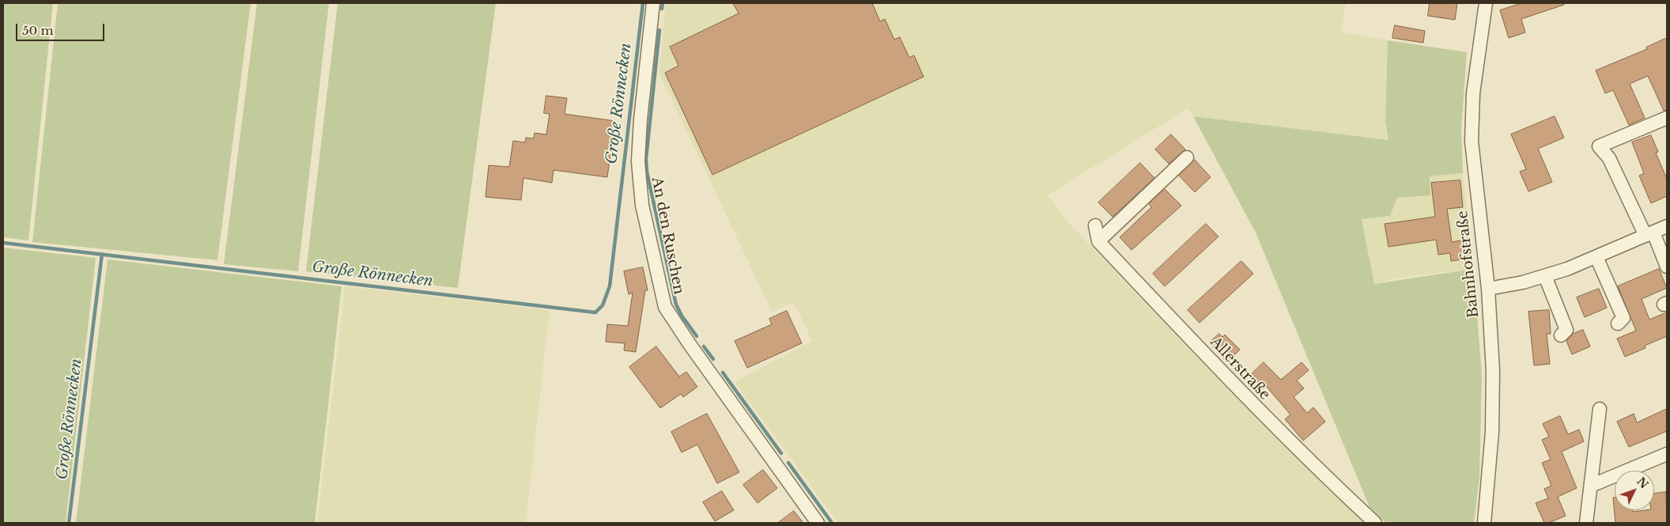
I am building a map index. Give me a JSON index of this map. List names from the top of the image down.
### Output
{
  "streets": {
    "street": ["An den Ruschen", "Bahnhofstraße", "Allerstraße"]
  },
  "water": ["Große Rönnecken"],
  "scale_bar": "50 m",
  "north": "top right"
}
